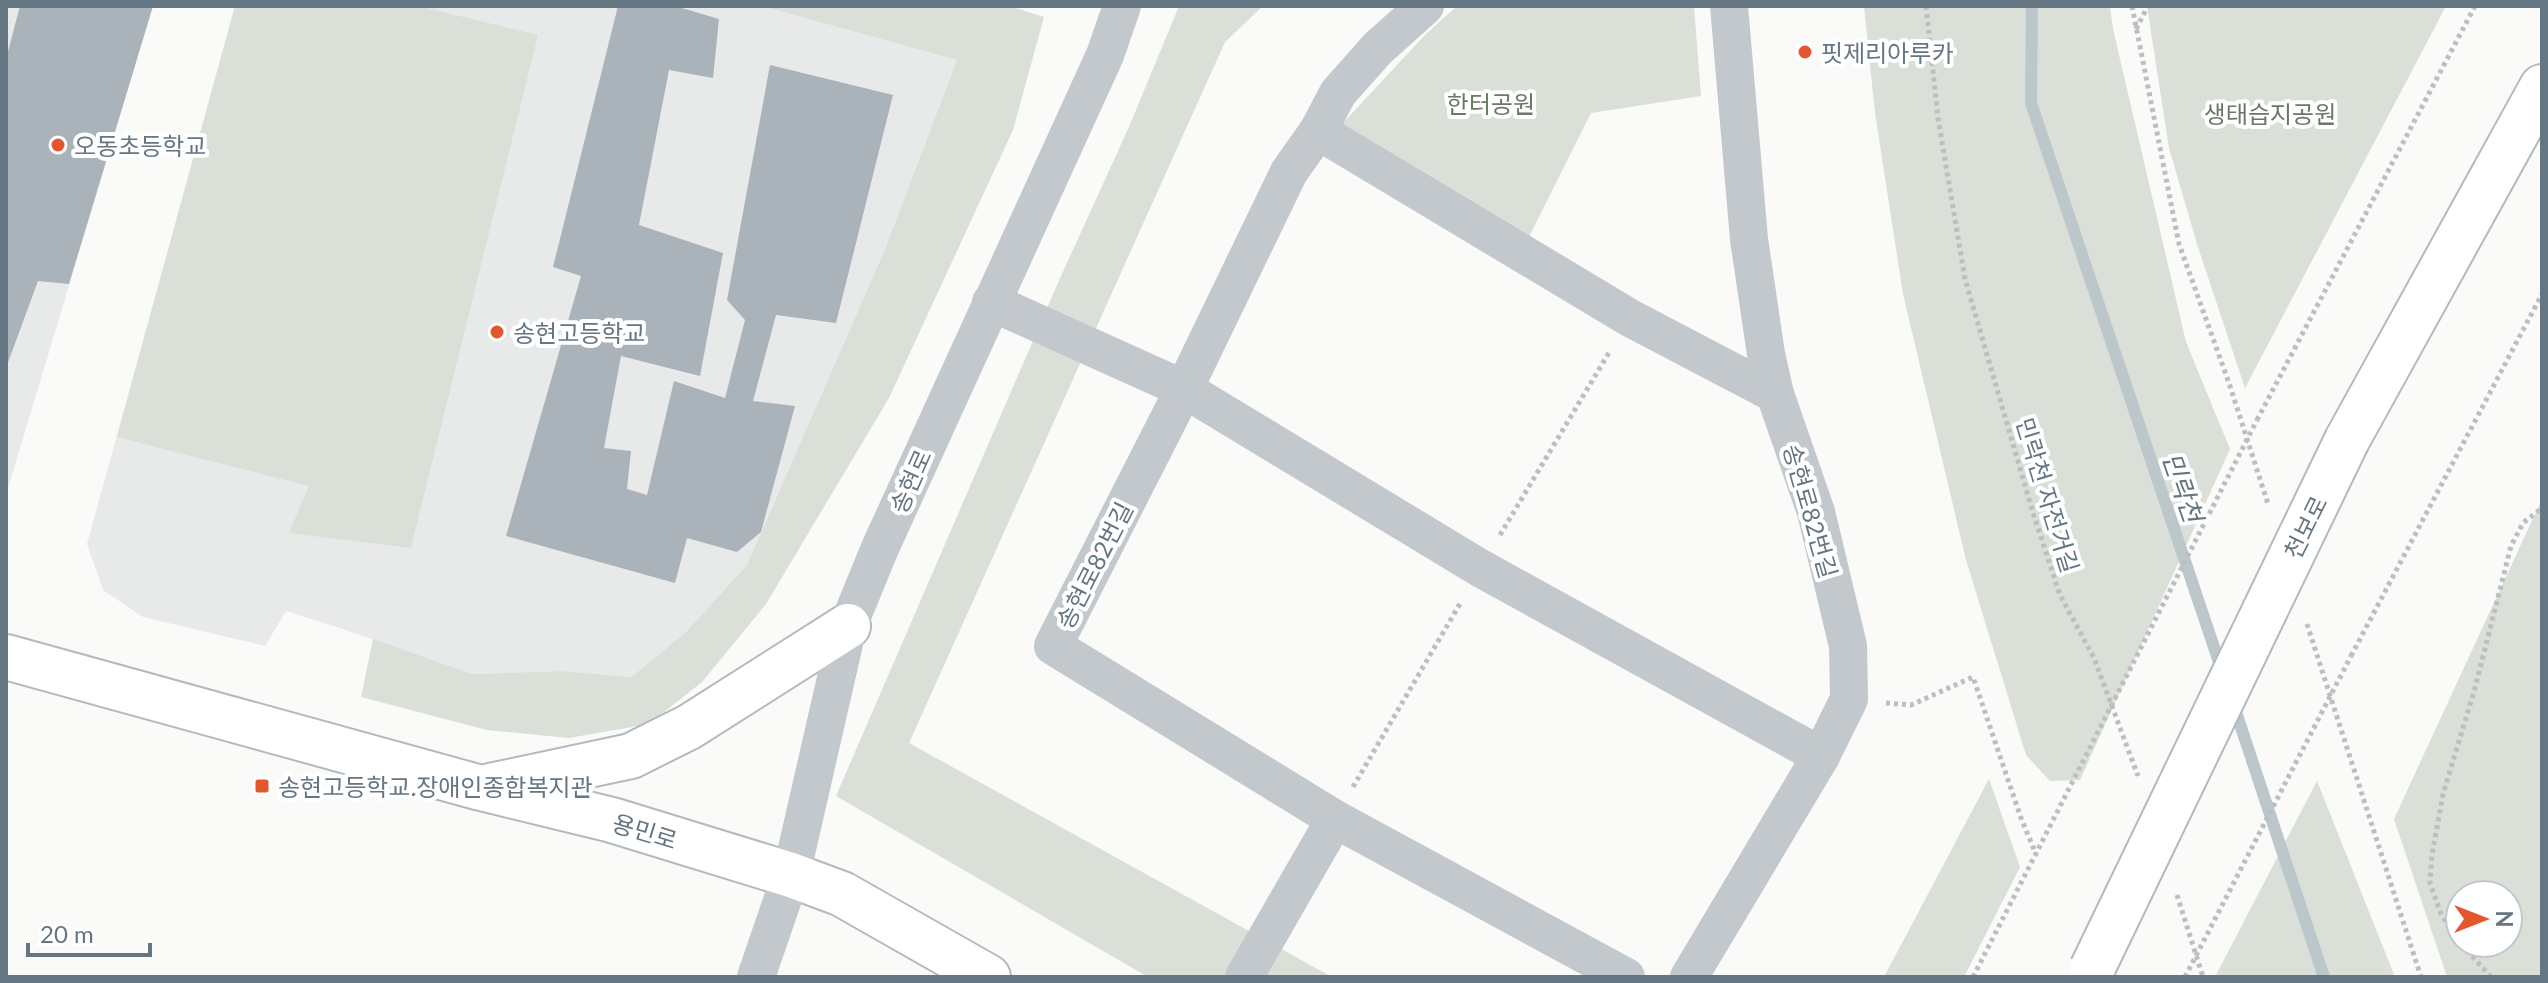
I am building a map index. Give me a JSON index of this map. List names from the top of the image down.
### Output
{
  "streets": {
    "main road": ["천보로", "용민로"],
    "street": ["송현로", "송현로82번길"],
    "path": ["민락천 자전거길"]
  },
  "crossings": [
    ["송현로", "용민로"]
  ],
  "water": ["민락천"],
  "parks": ["한터공원", "생태습지공원"],
  "places": {
    "other": ["핏제리아루카", "오동초등학교", "송현고등학교"],
    "transit": ["송현고등학교.장애인종합복지관"]
  },
  "scale_bar": "20 m",
  "north": "right"
}
